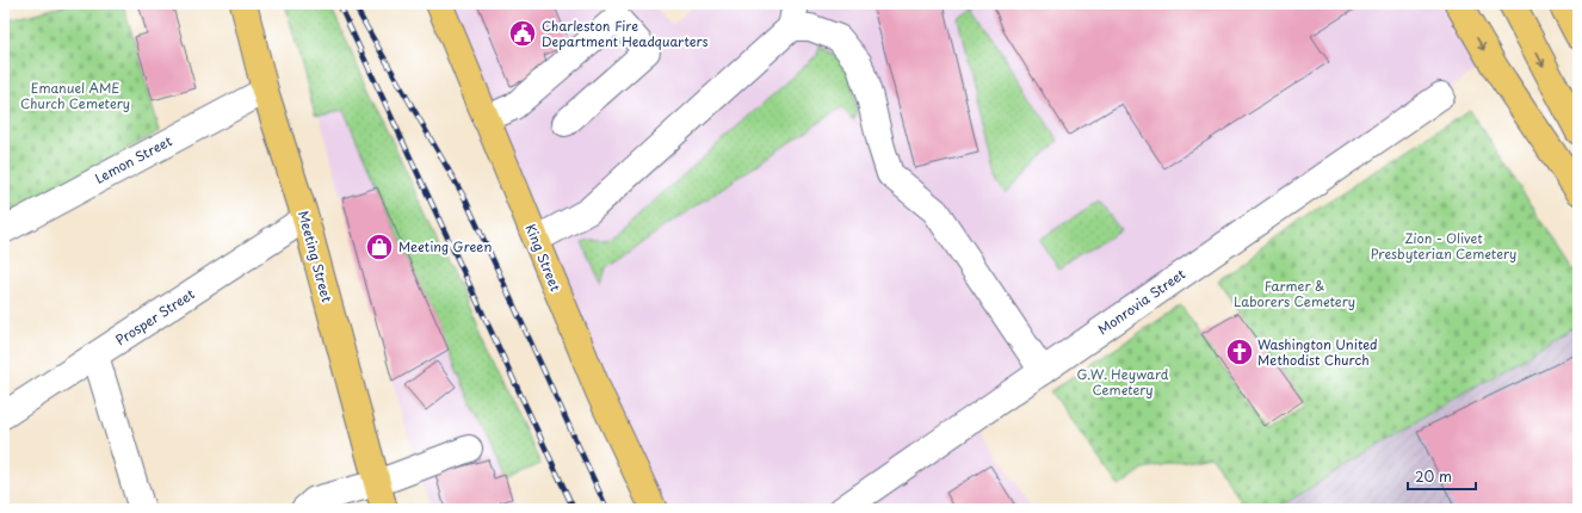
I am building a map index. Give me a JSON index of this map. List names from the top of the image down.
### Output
{
  "streets": {
    "main road": ["Meeting Street", "King Street"],
    "street": ["Lemon Street", "Monrovia Street", "Prosper Street"]
  },
  "crossings": [
    ["Lemon Street", "Meeting Street"],
    ["Meeting Street", "Prosper Street"]
  ],
  "parks": [
    "Emanuel AME Church Cemetery",
    "Zion - Olivet Presbyterian Cemetery",
    "Farmer & Laborers Cemetery",
    "G.W. Heyward Cemetery"
  ],
  "places": {
    "public building": ["Charleston Fire Department Headquarters"],
    "shop": ["Meeting Green"],
    "church": ["Washington United Methodist Church"]
  },
  "scale_bar": "20 m"
}
